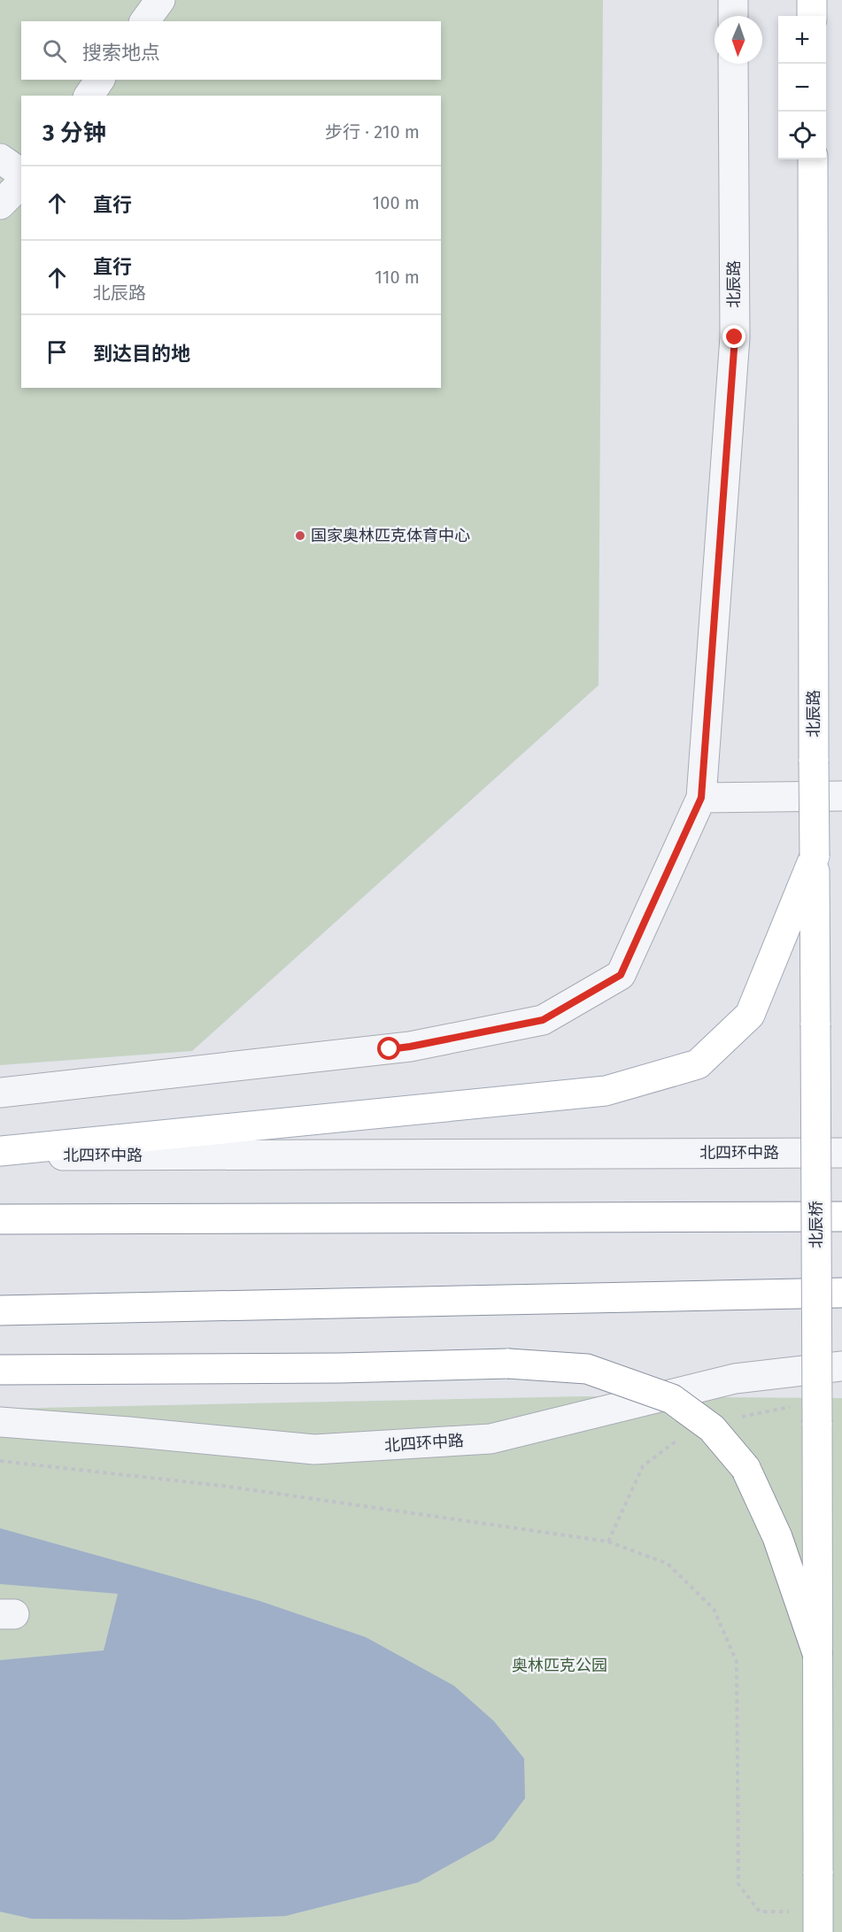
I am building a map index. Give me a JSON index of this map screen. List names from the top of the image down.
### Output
{
  "streets": {
    "main road": ["北辰路", "北辰桥"],
    "street": ["北四环中路"]
  },
  "crossings": [
    ["北辰路", "北辰桥"]
  ],
  "parks": ["奥林匹克公园"],
  "places": ["国家奥林匹克体育中心"],
  "north": "bottom",
  "page": {
    "map_buttons": ["+", "−"],
    "search": "搜索地点",
    "heading": ["3 分钟", "步行 · 210 m"],
    "list": [
      ["直行", "100 m"],
      ["直行", "北辰路", "110 m"],
      "到达目的地"
    ]
  }
}
